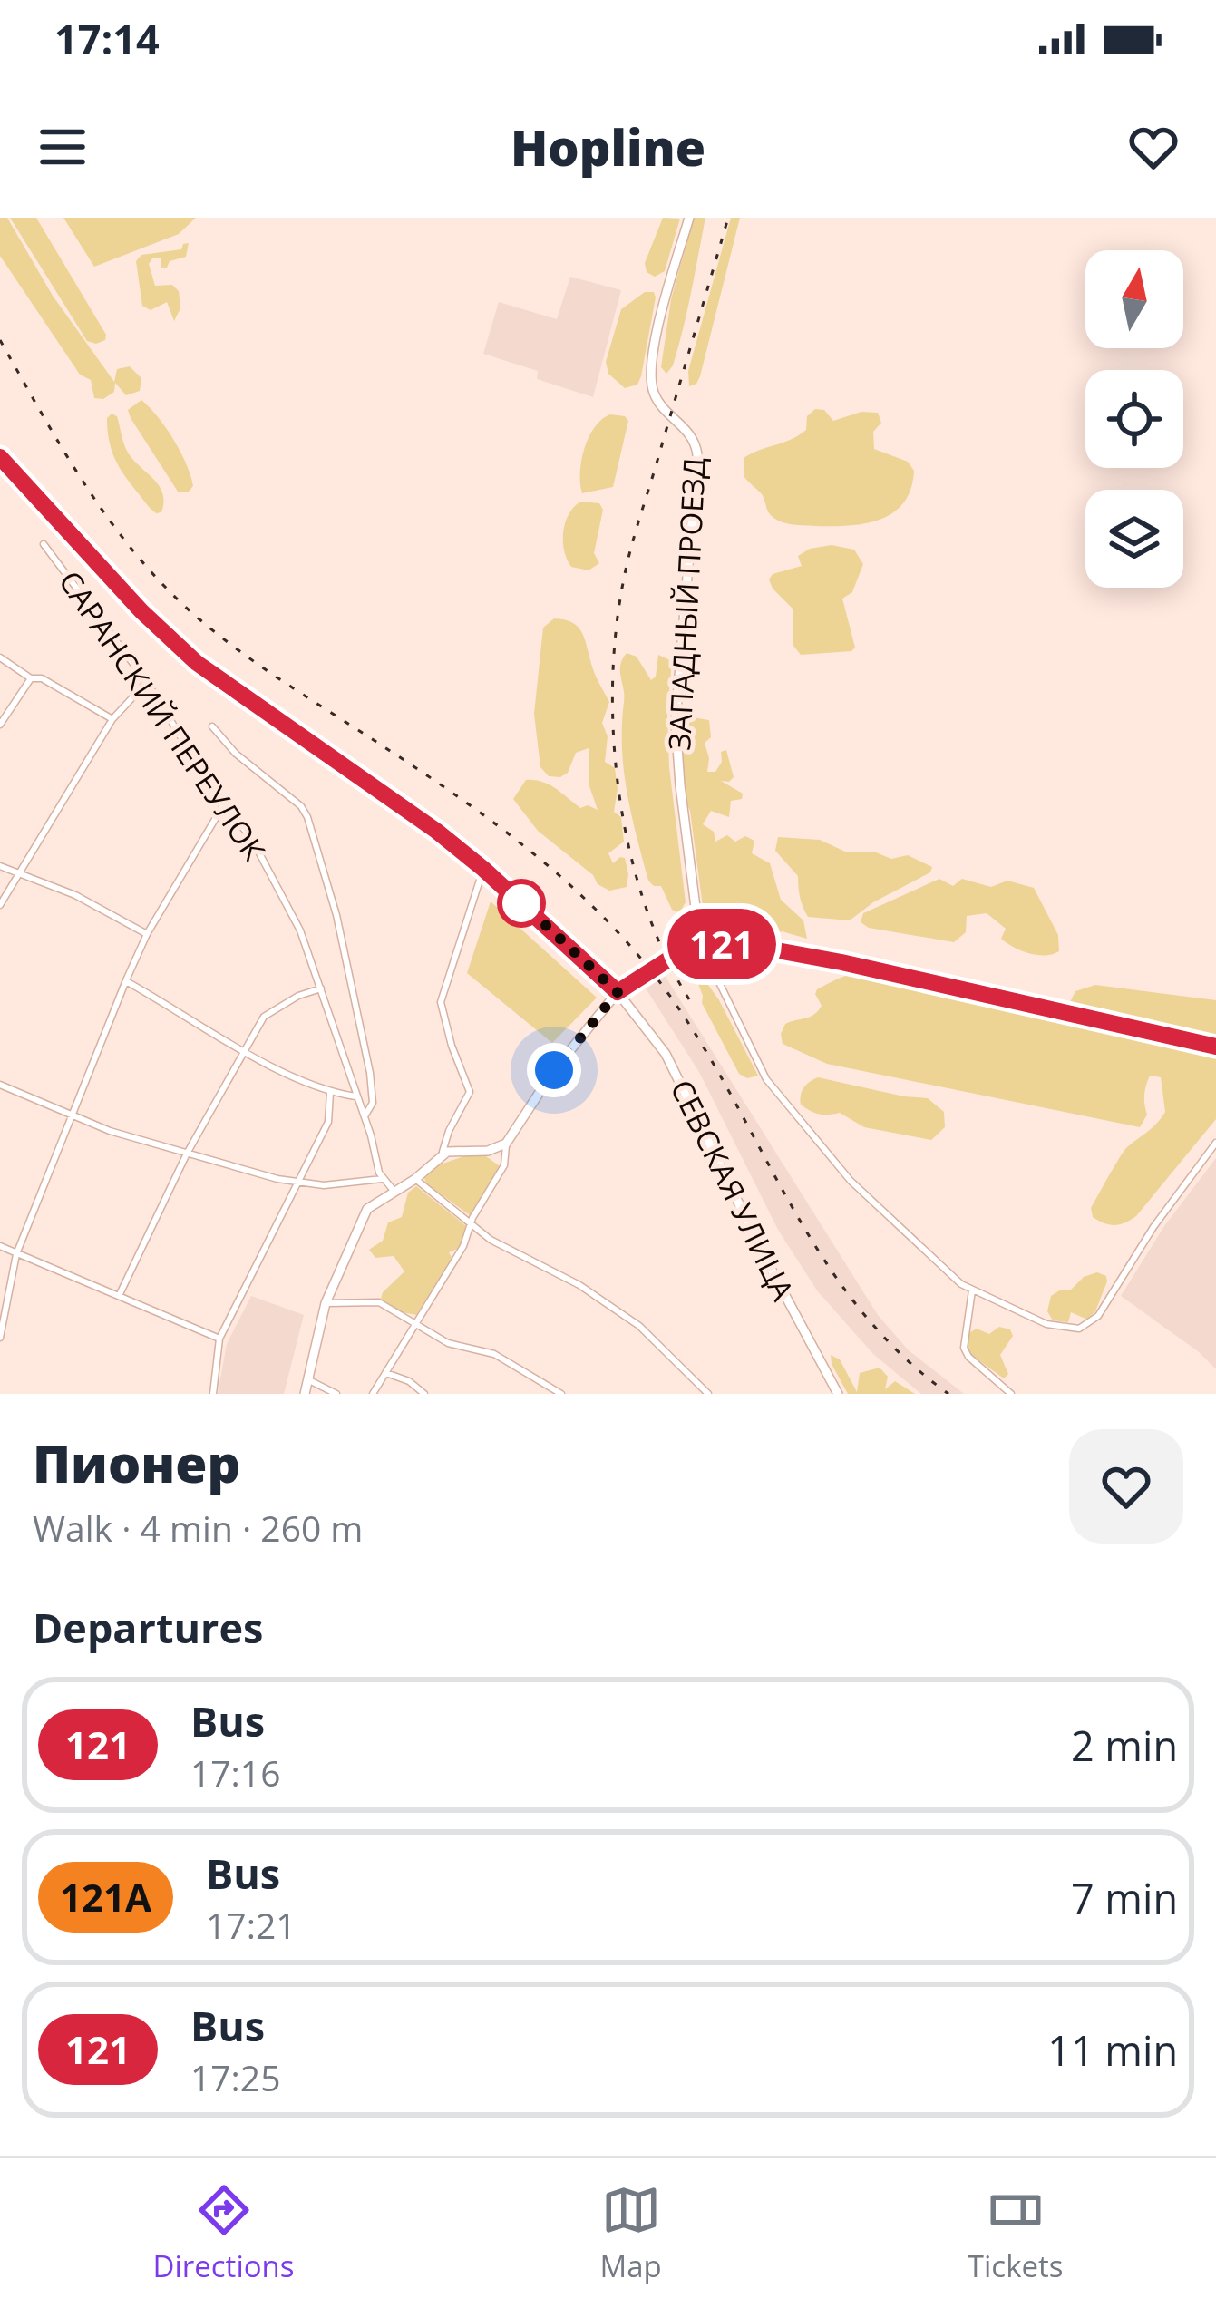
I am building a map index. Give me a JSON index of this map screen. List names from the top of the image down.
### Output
{
  "streets": {
    "main road": ["ЗАПАДНЫЙ ПРОЕЗД", "СЕВСКАЯ УЛИЦА"],
    "street": ["САРАНСКИЙ ПЕРЕУЛОК"]
  },
  "lines": ["bus line 121"],
  "north": "top",
  "page": {
    "status": "17:14",
    "header": "Hopline",
    "on_map": "121",
    "heading": [
      ["Пионер", "Walk · 4 min · 260 m"],
      "Departures"
    ],
    "list": [
      {
        "mark": "121",
        "name": "Bus",
        "note": "17:16",
        "value": "2 min"
      },
      {
        "mark": "121А",
        "name": "Bus",
        "note": "17:21",
        "value": "7 min"
      },
      {
        "mark": "121",
        "name": "Bus",
        "note": "17:25",
        "value": "11 min"
      }
    ],
    "tabs": ["Directions", "Map", "Tickets"]
  }
}
